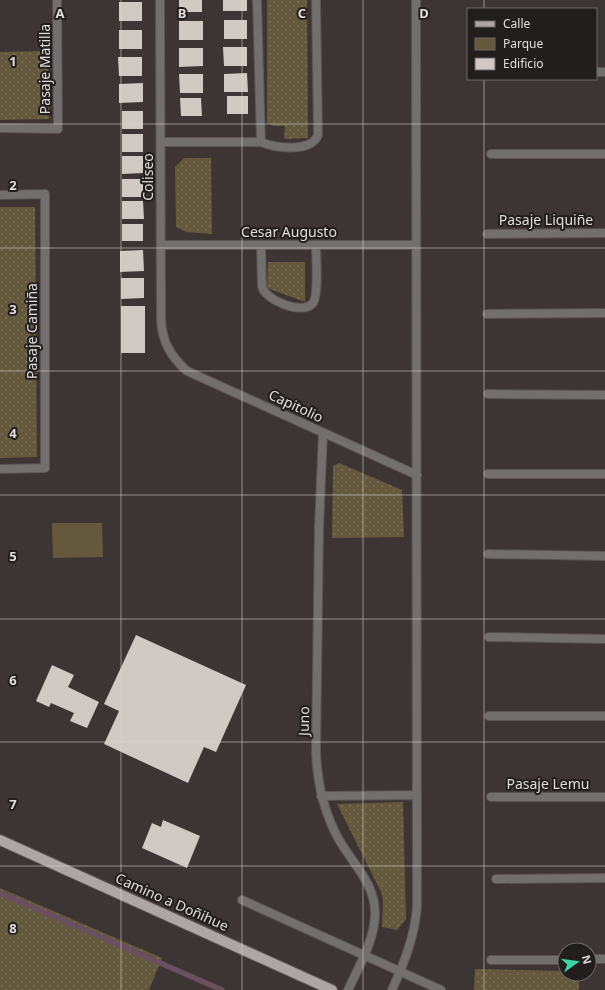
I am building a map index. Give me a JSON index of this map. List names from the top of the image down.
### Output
{
  "streets": {
    "main road": ["Camino a Doñihue"],
    "street": [
      "Pasaje Matilla",
      "Coliseo",
      "Pasaje Liquiñe",
      "Cesar Augusto",
      "Pasaje Camiña",
      "Capitolio",
      "Juno",
      "Pasaje Lemu"
    ]
  },
  "crossings": [
    ["Coliseo", "Cesar Augusto"],
    ["Coliseo", "Capitolio"],
    ["Capitolio", "Juno"]
  ],
  "legend": ["Calle", "Parque", "Edificio"],
  "north": "right",
  "grid": {
    "columns": [
      "A",
      "B",
      "C",
      "D"
    ],
    "rows": [
      "1",
      "2",
      "3",
      "4",
      "5",
      "6",
      "7",
      "8"
    ]
  }
}
